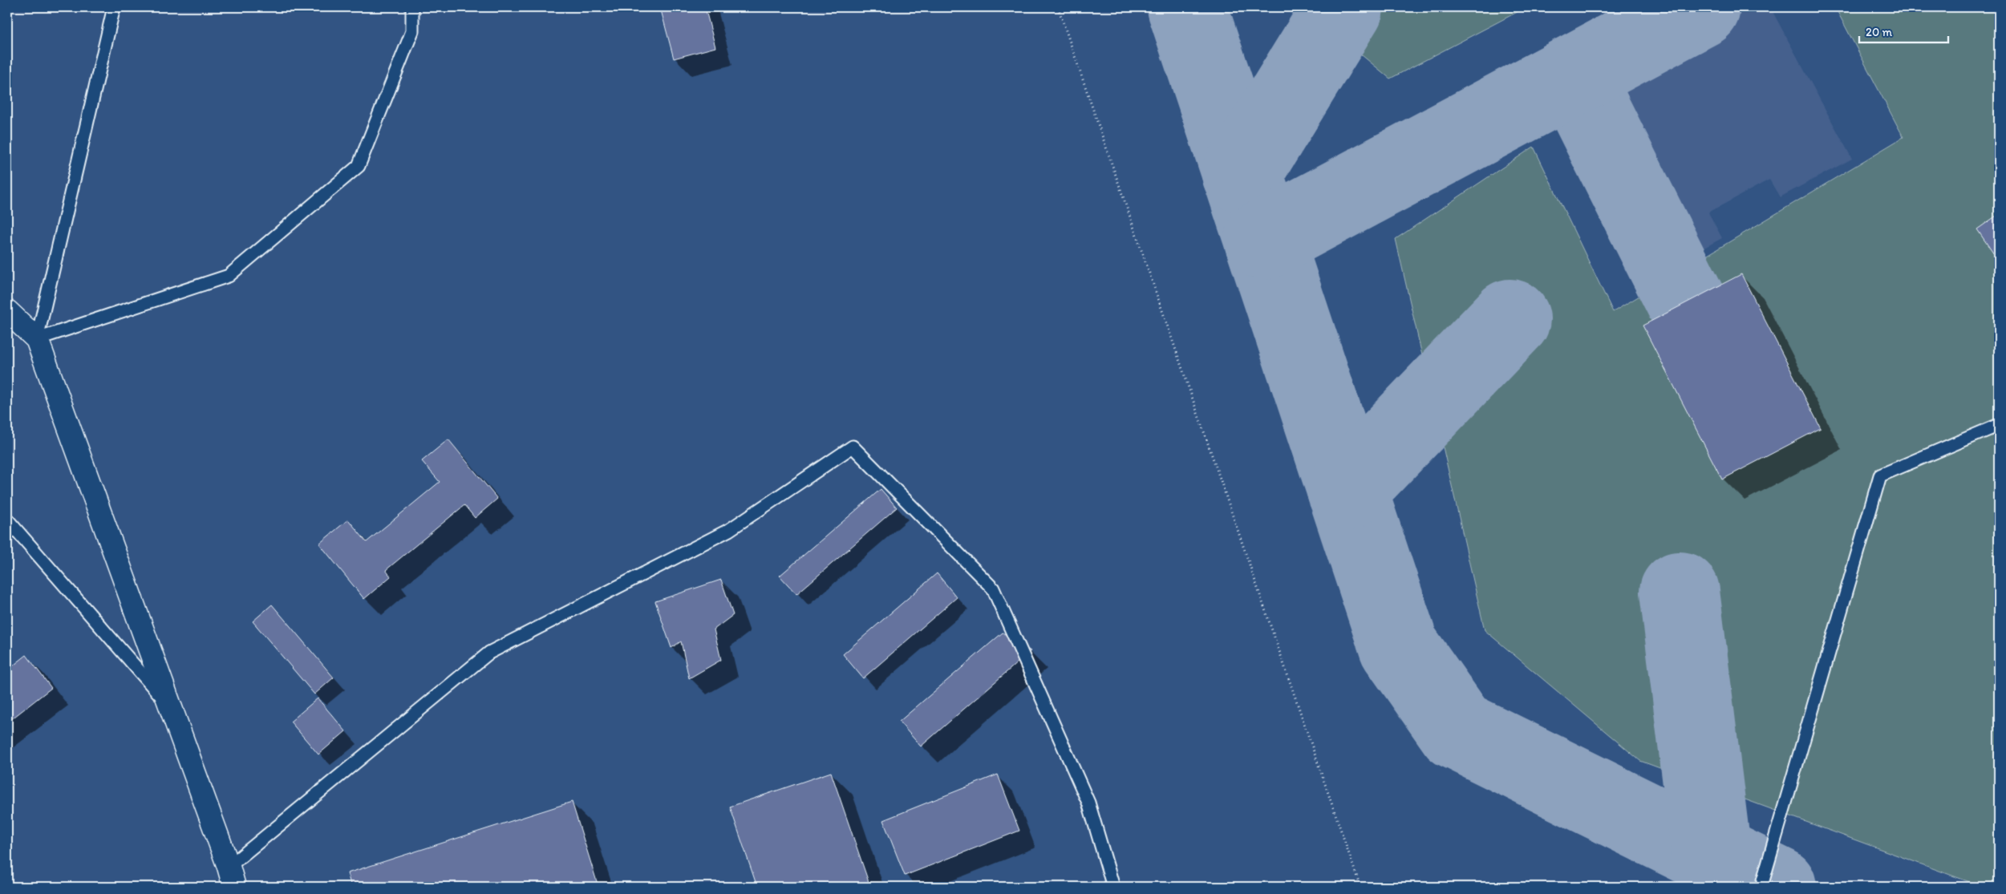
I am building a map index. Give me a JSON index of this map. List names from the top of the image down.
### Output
{
  "scale_bar": "20 m"
}
